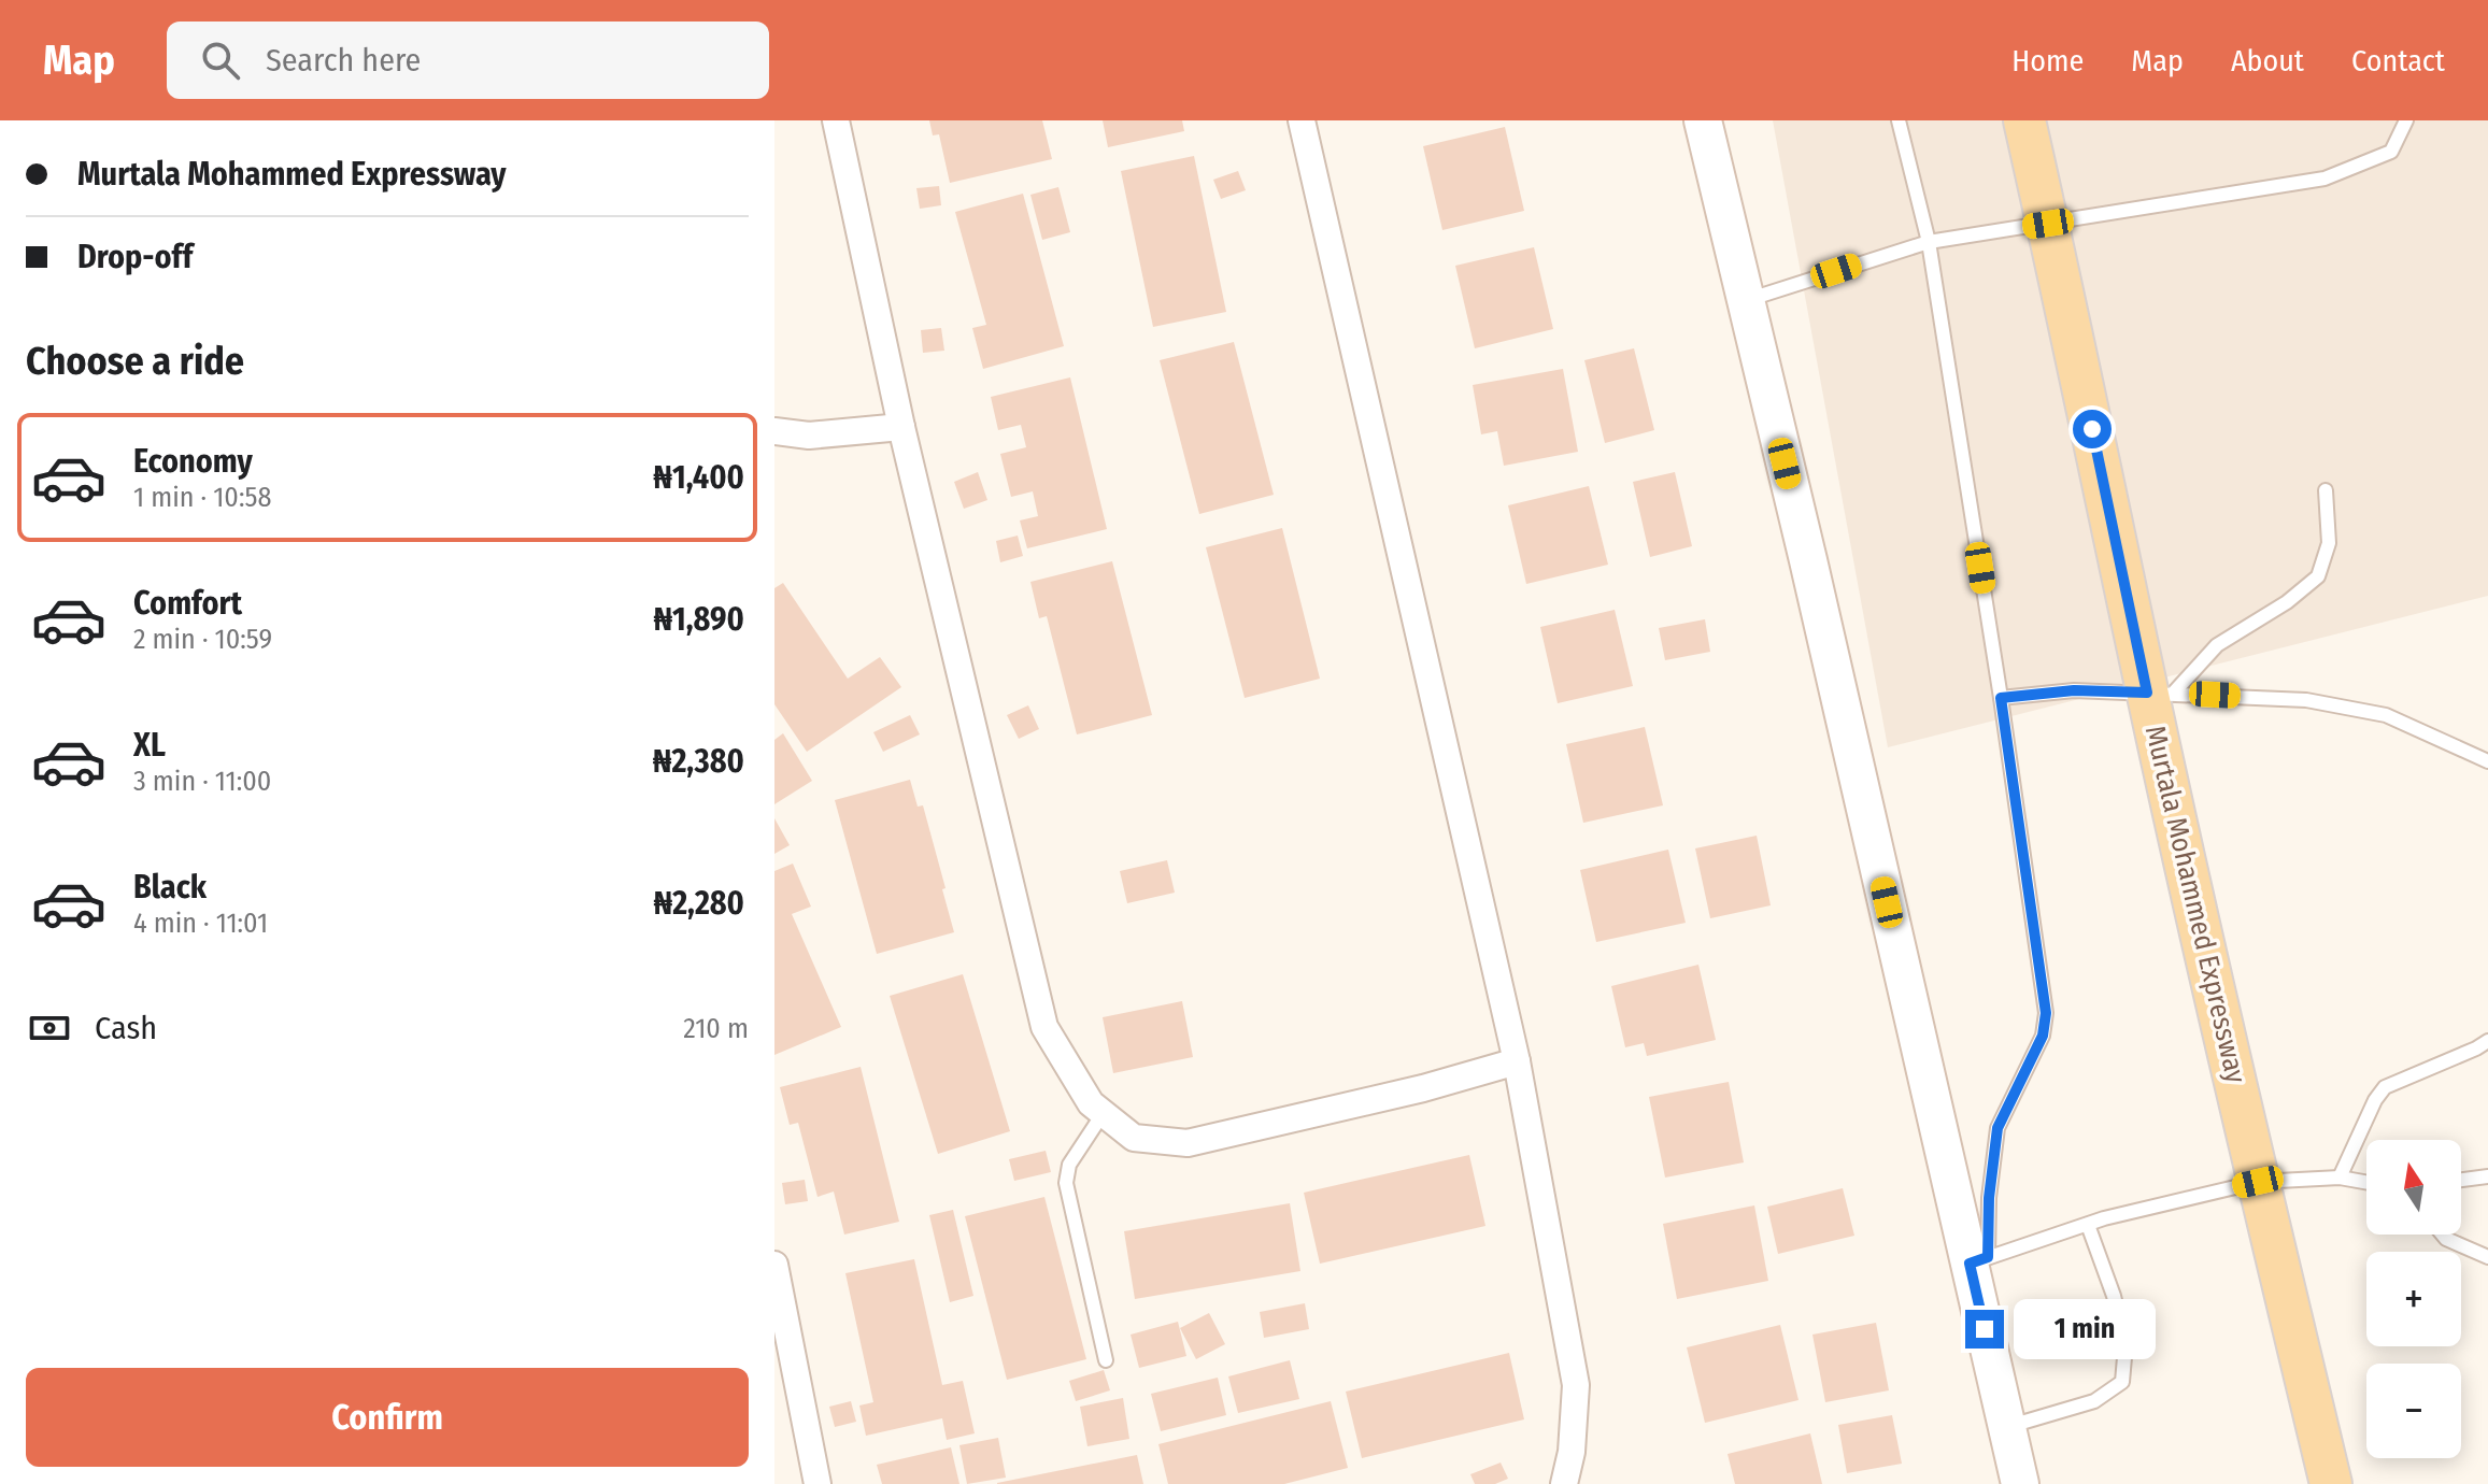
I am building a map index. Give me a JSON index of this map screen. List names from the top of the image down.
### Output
{
  "streets": {
    "main road": ["Murtala Mohammed Expressway"]
  },
  "north": "top",
  "page": {
    "header": "Map",
    "search": "Search here",
    "nav": [
      "Home",
      "Map",
      "About",
      "Contact"
    ],
    "banner": ["Murtala Mohammed Expressway", "Drop-off"],
    "heading": "Choose a ride",
    "list": [
      {
        "name": "Economy",
        "note": "1 min · 10:58",
        "value": "₦1,400"
      },
      {
        "name": "Comfort",
        "note": "2 min · 10:59",
        "value": "₦1,890"
      },
      {
        "name": "XL",
        "note": "3 min · 11:00",
        "value": "₦2,380"
      },
      {
        "name": "Black",
        "note": "4 min · 11:01",
        "value": "₦2,280"
      }
    ],
    "pay": ["Cash", "210 m"],
    "map_buttons": ["+", "−"],
    "bubble": "1 min",
    "buttons": "Confirm"
  }
}
